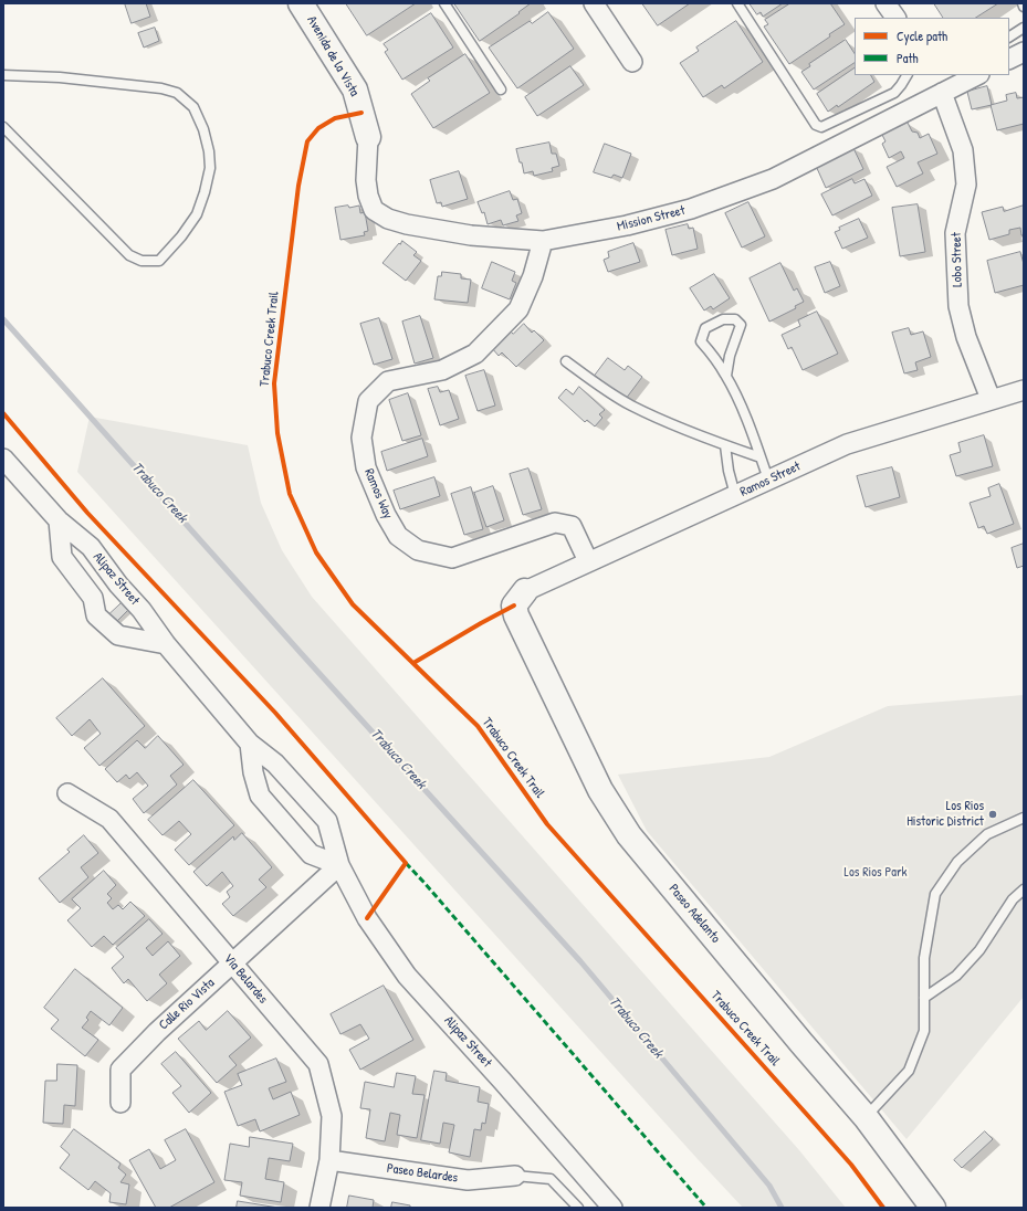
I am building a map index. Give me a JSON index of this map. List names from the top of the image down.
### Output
{
  "streets": {
    "street": [
      "Avenida de la Vista",
      "Mission Street",
      "Lobo Street",
      "Ramos Street",
      "Ramos Way",
      "Alipaz Street",
      "Paseo Adelanto",
      "Via Belardes",
      "Calle Rio Vista",
      "Paseo Belardes"
    ],
    "cycle path": ["Trabuco Creek Trail"]
  },
  "crossings": [
    ["Avenida de la Vista", "Mission Street"],
    ["Mission Street", "Lobo Street"],
    ["Mission Street", "Ramos Way"],
    ["Lobo Street", "Ramos Street"],
    ["Ramos Street", "Ramos Way"],
    ["Ramos Street", "Paseo Adelanto"],
    ["Alipaz Street", "Calle Rio Vista"],
    ["Via Belardes", "Calle Rio Vista"],
    ["Via Belardes", "Paseo Belardes"]
  ],
  "water": ["Trabuco Creek"],
  "parks": ["Los Rios Park"],
  "places": ["Los Rios Historic District"],
  "legend": ["Cycle path", "Path"]
}
